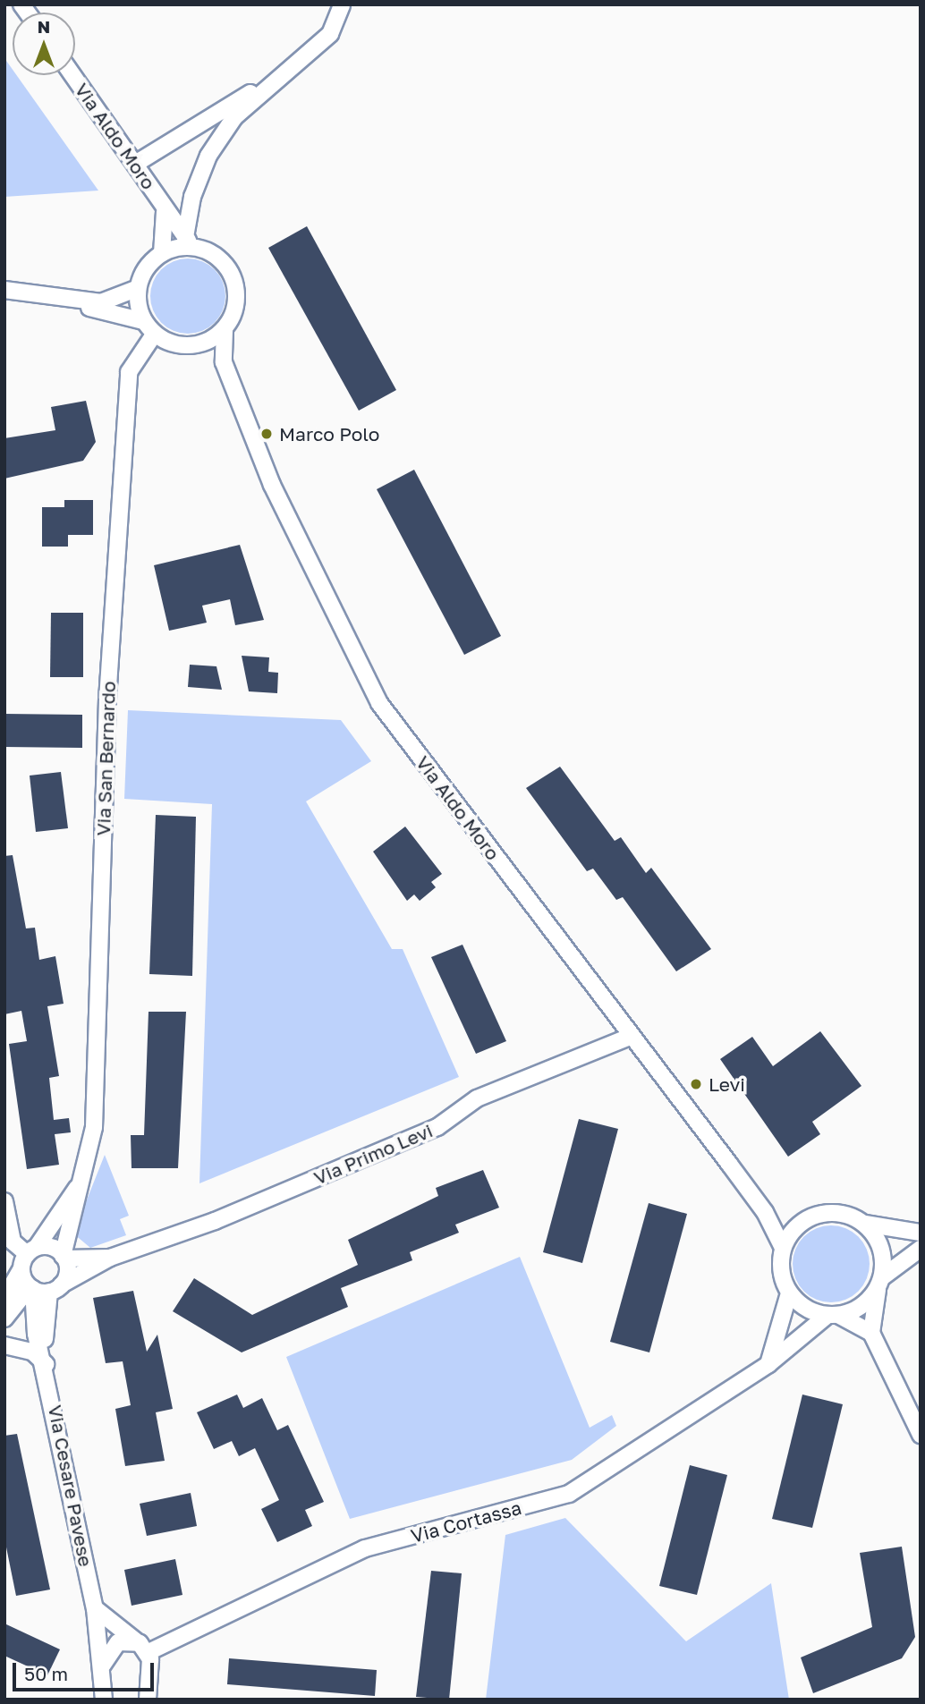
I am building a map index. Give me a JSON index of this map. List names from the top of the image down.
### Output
{
  "streets": {
    "street": [
      "Via Aldo Moro",
      "Via San Bernardo",
      "Via Primo Levi",
      "Via Cesare Pavese",
      "Via Cortassa"
    ]
  },
  "crossings": [
    ["Via Aldo Moro", "Via San Bernardo"],
    ["Via Aldo Moro", "Via Primo Levi"],
    ["Via Aldo Moro", "Via Cortassa"],
    ["Via San Bernardo", "Via Primo Levi"],
    ["Via San Bernardo", "Via Cesare Pavese"],
    ["Via Primo Levi", "Via Cesare Pavese"]
  ],
  "places": ["Marco Polo", "Levi"],
  "scale_bar": "50 m",
  "north": "top"
}
